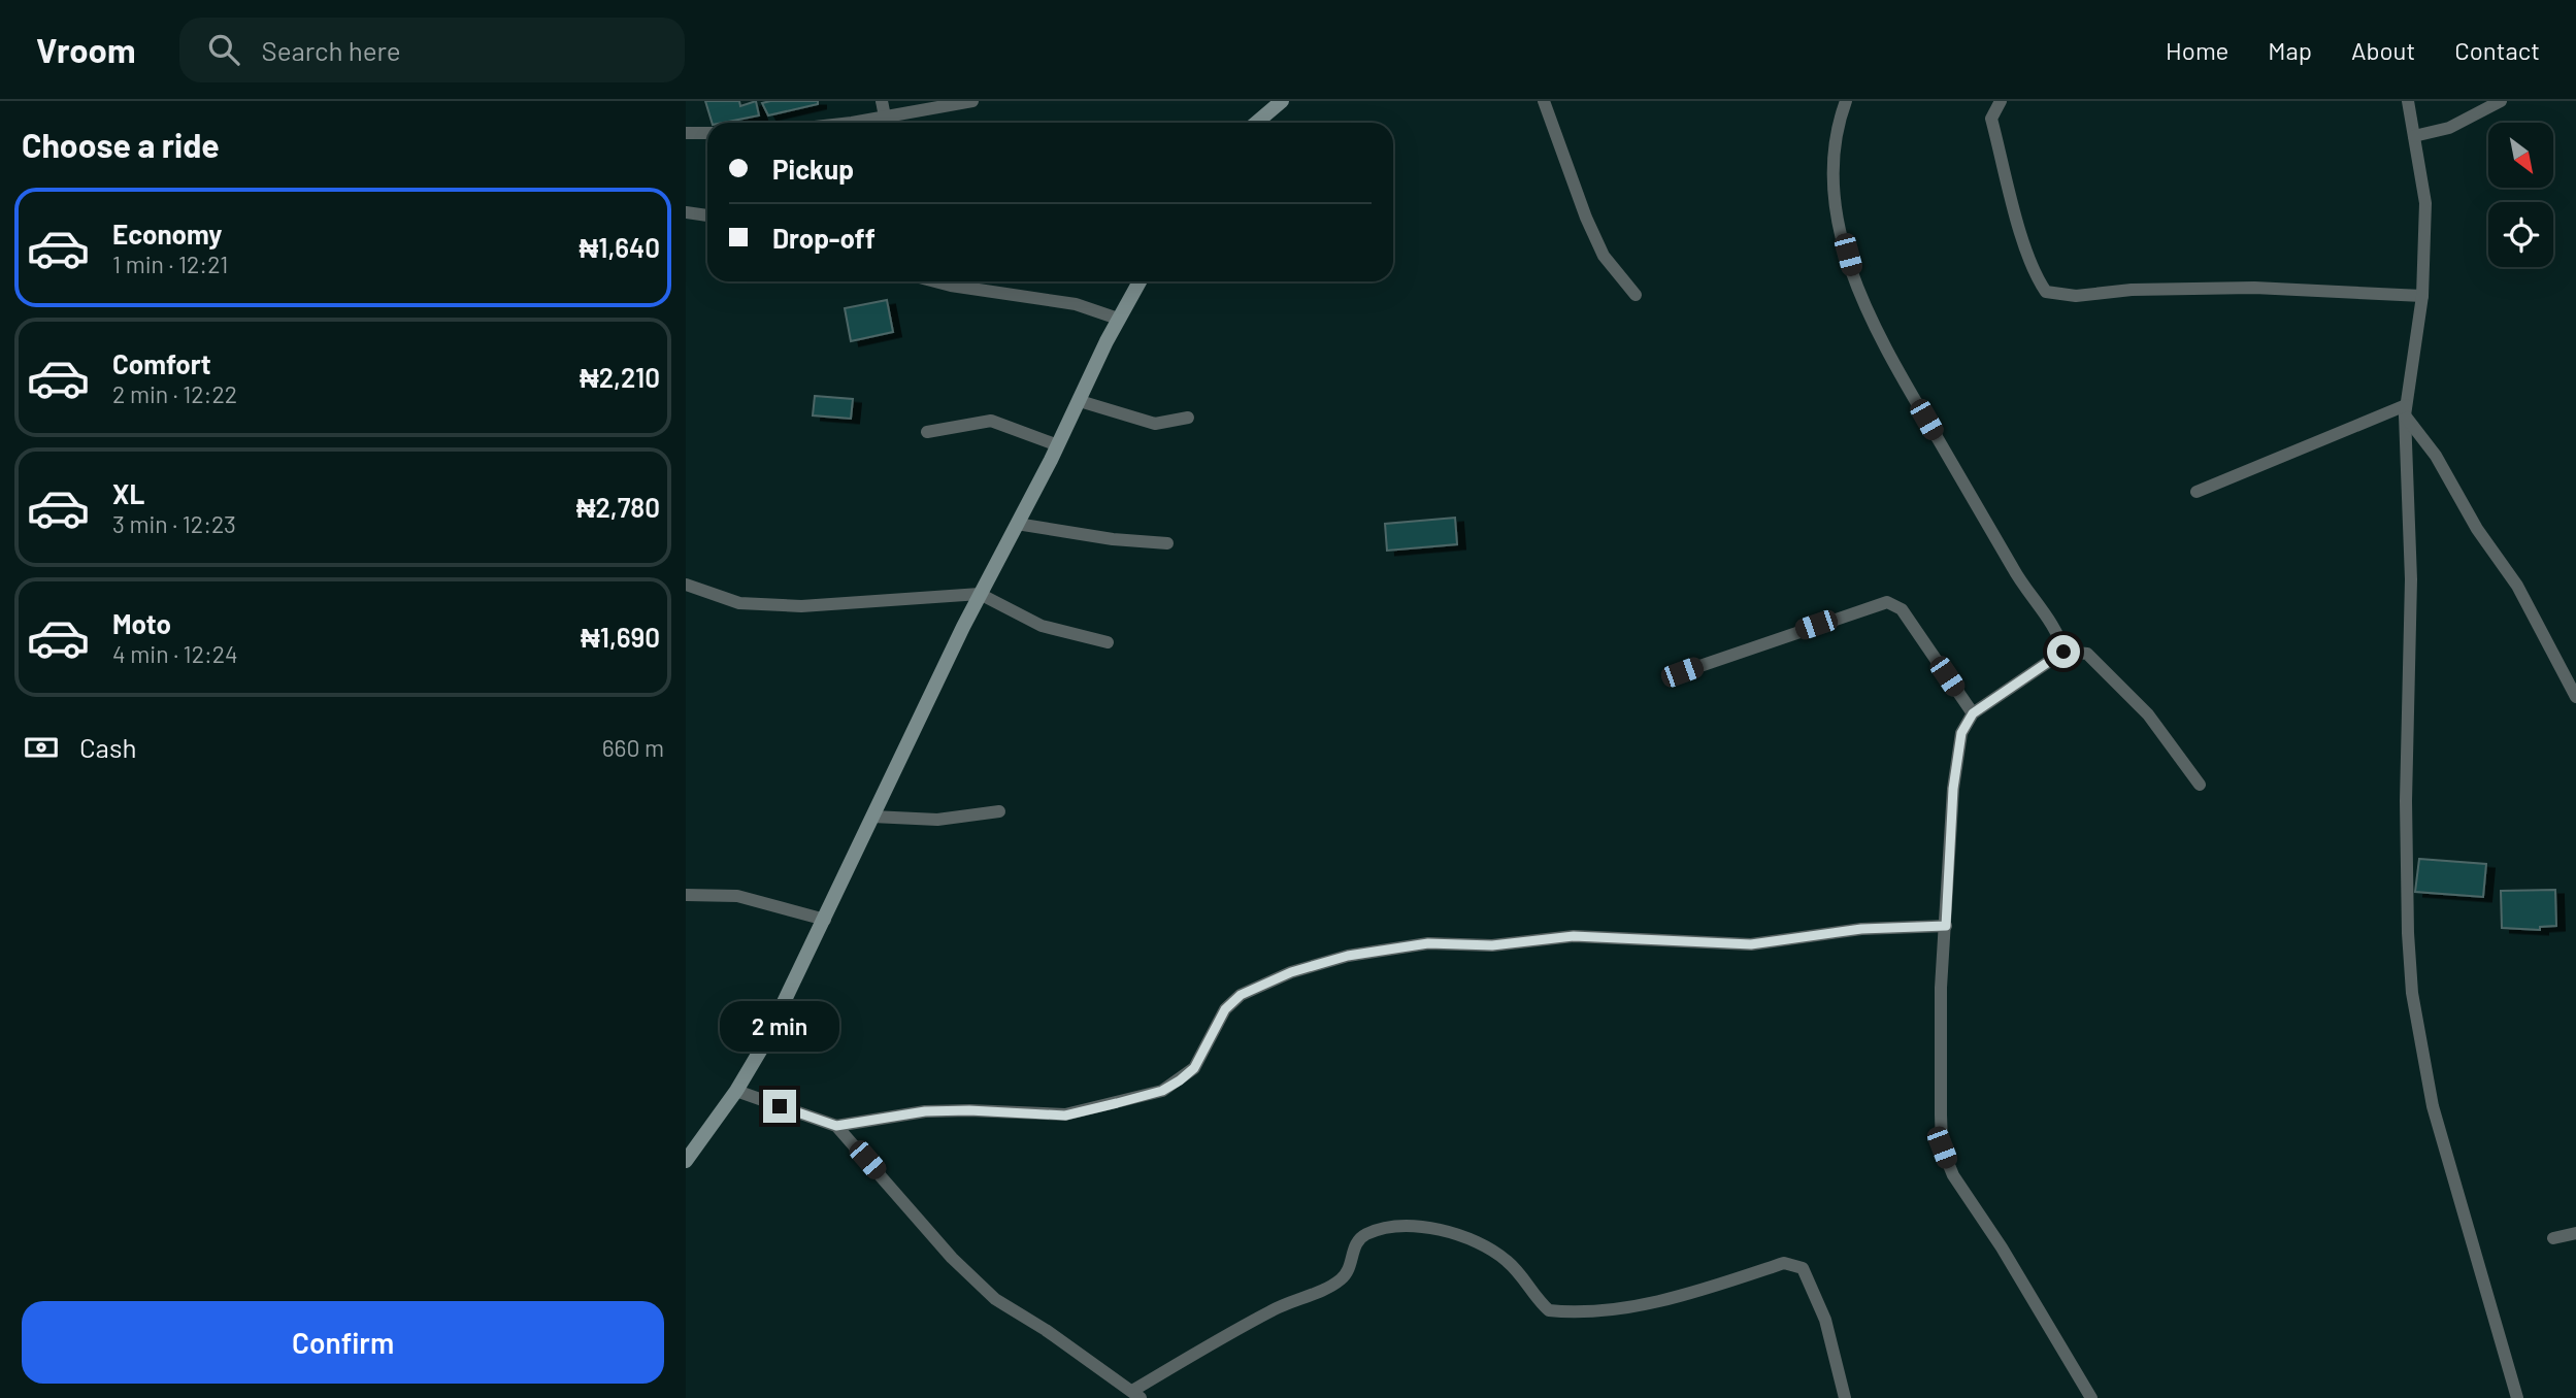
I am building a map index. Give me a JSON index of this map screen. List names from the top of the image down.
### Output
{
  "north": "bottom right",
  "page": {
    "header": "Vroom",
    "search": "Search here",
    "nav": [
      "Home",
      "Map",
      "About",
      "Contact"
    ],
    "heading": "Choose a ride",
    "banner": ["Pickup", "Drop-off"],
    "list": [
      {
        "name": "Economy",
        "note": "1 min · 12:21",
        "value": "₦1,640"
      },
      {
        "name": "Comfort",
        "note": "2 min · 12:22",
        "value": "₦2,210"
      },
      {
        "name": "XL",
        "note": "3 min · 12:23",
        "value": "₦2,780"
      },
      {
        "name": "Moto",
        "note": "4 min · 12:24",
        "value": "₦1,690"
      }
    ],
    "pay": ["Cash", "660 m"],
    "bubble": "2 min",
    "buttons": "Confirm"
  }
}
